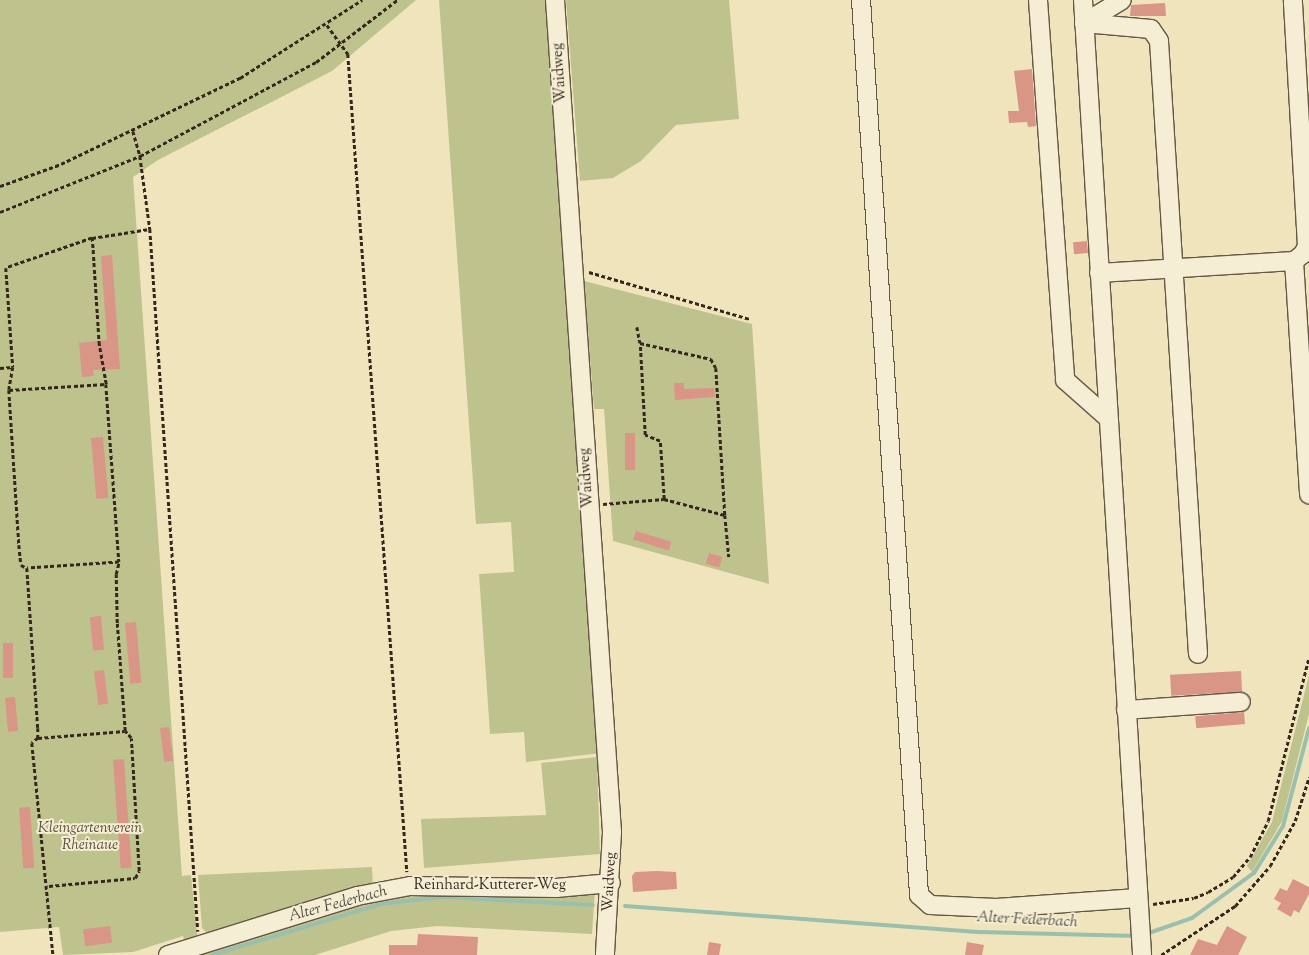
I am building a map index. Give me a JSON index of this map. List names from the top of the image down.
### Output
{
  "streets": {
    "street": ["Waidweg", "Reinhard-Kutterer-Weg"]
  },
  "crossings": [
    ["Waidweg", "Reinhard-Kutterer-Weg"]
  ],
  "water": ["Alter Federbach"],
  "parks": ["Kleingartenverein Rheinaue"]
}
